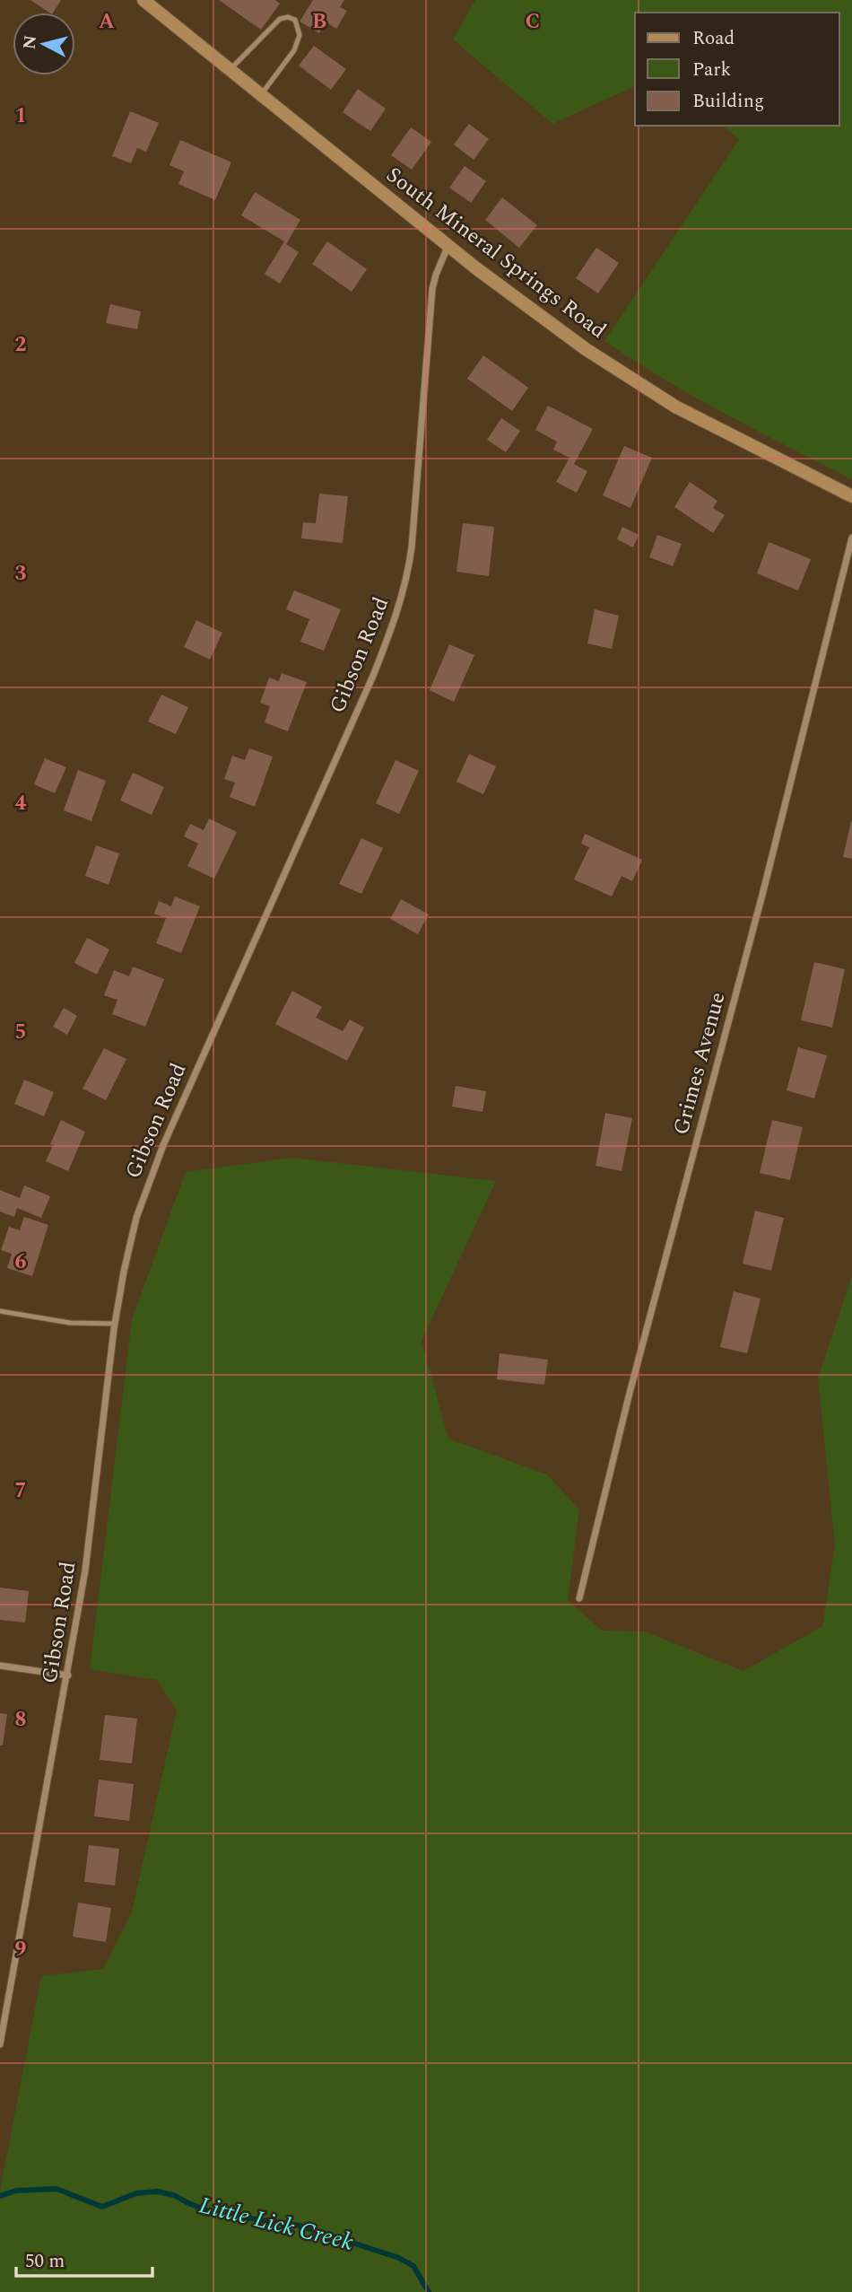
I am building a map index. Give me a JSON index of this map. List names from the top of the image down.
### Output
{
  "streets": {
    "street": ["South Mineral Springs Road", "Gibson Road", "Grimes Avenue"]
  },
  "crossings": [
    ["South Mineral Springs Road", "Gibson Road"]
  ],
  "water": ["Little Lick Creek"],
  "legend": ["Road", "Park", "Building"],
  "scale_bar": "50 m",
  "north": "left",
  "grid": {
    "columns": ["A", "B", "C"],
    "rows": [
      "1",
      "2",
      "3",
      "4",
      "5",
      "6",
      "7",
      "8",
      "9"
    ]
  }
}
